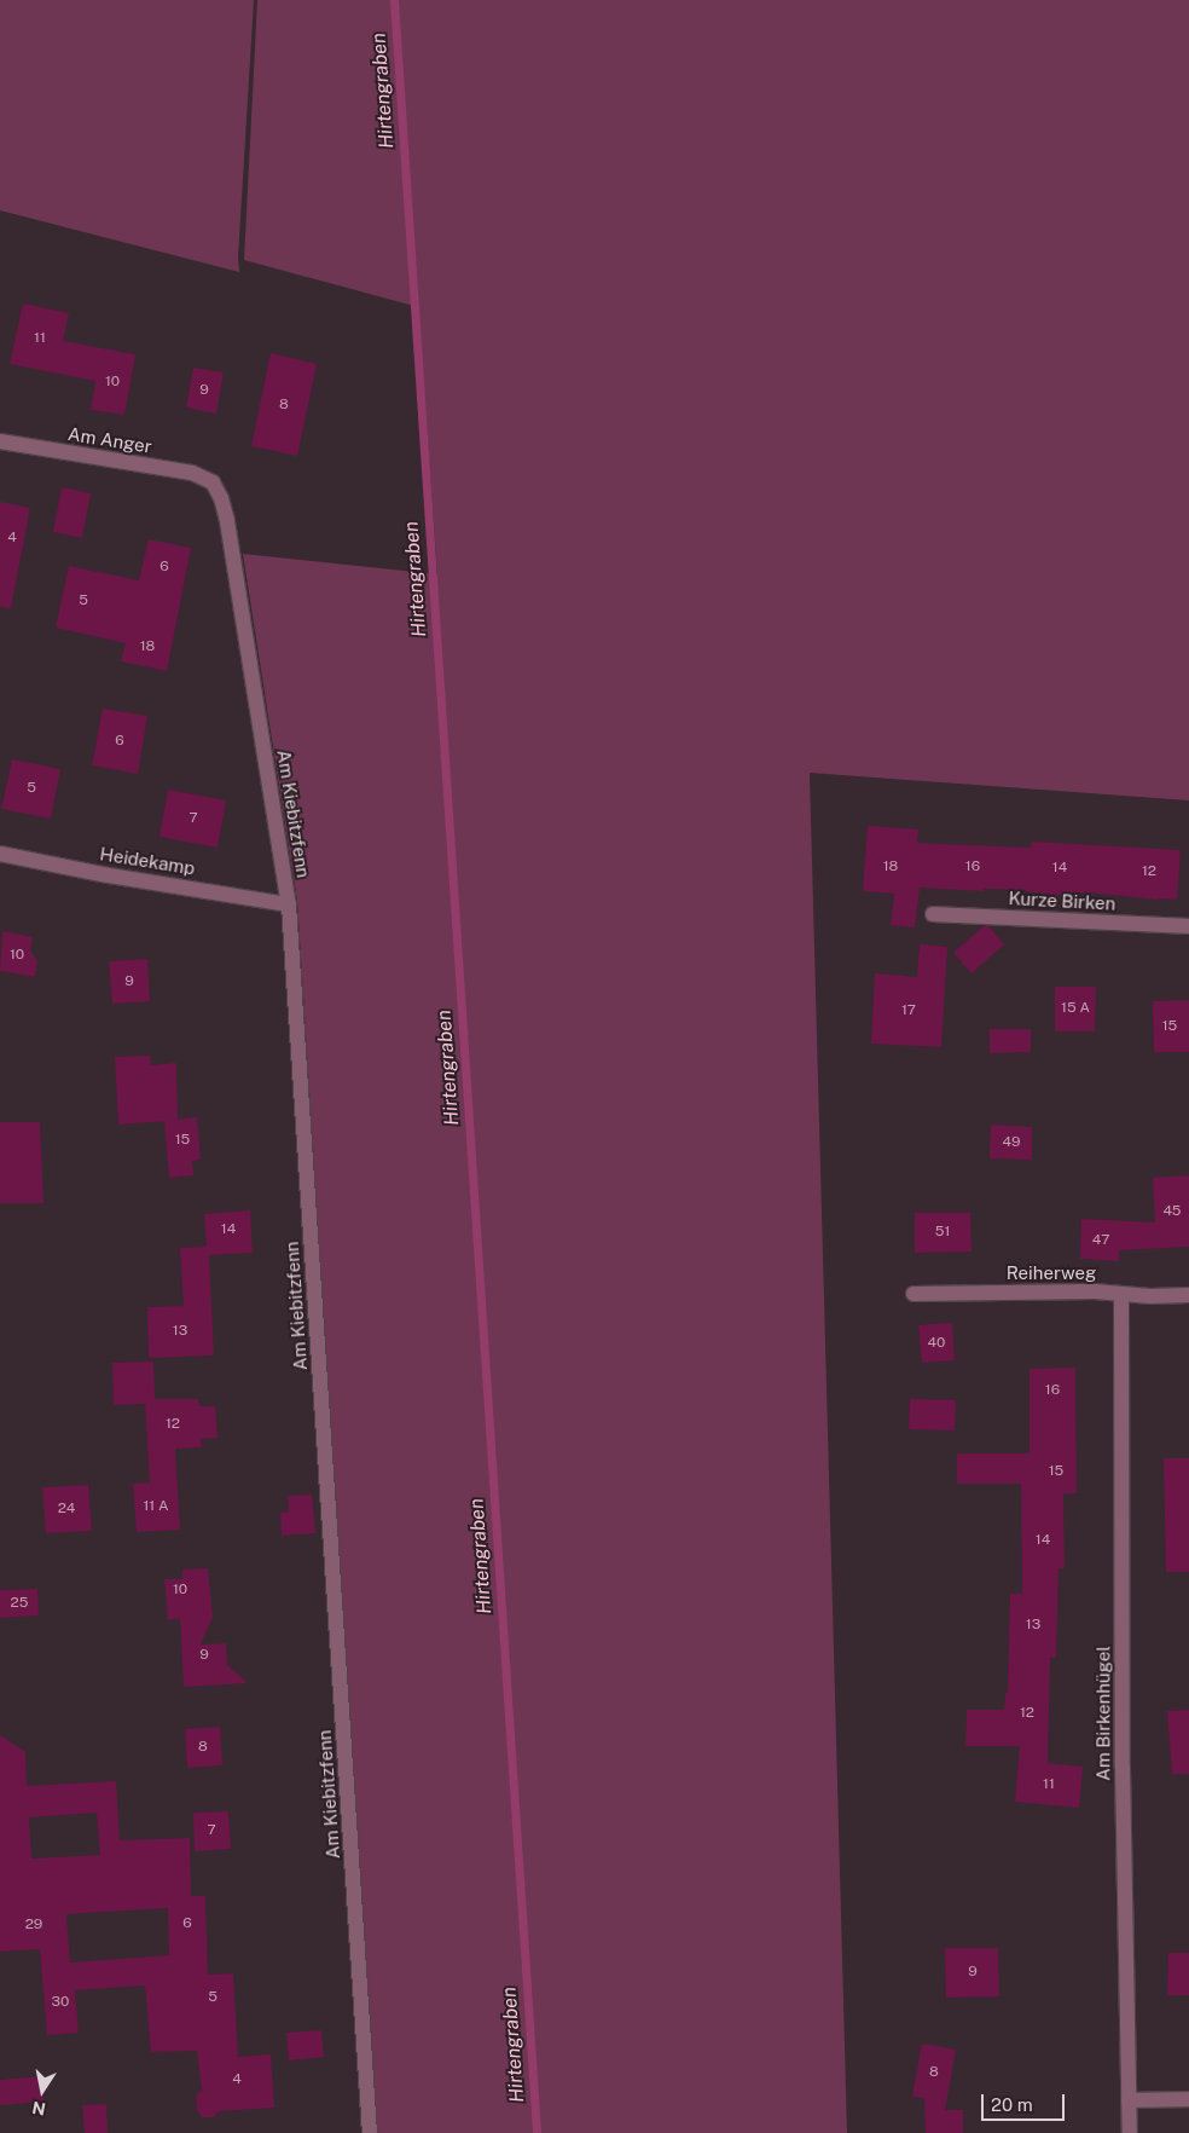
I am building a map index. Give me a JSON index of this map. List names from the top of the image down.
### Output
{
  "streets": {
    "street": [
      "Am Anger",
      "Am Kiebitzfenn",
      "Heidekamp",
      "Kurze Birken",
      "Reiherweg",
      "Am Birkenhügel"
    ]
  },
  "crossings": [
    ["Am Anger", "Am Kiebitzfenn"],
    ["Am Kiebitzfenn", "Heidekamp"],
    ["Reiherweg", "Am Birkenhügel"]
  ],
  "water": ["Hirtengraben"],
  "house_numbers": [
    "11",
    "10",
    "9",
    "8",
    "4",
    "6",
    "5",
    "18",
    "6",
    "5",
    "7",
    "18",
    "16",
    "14",
    "12",
    "10",
    "9",
    "15 A",
    "17",
    "15",
    "15",
    "49",
    "45",
    "14",
    "51",
    "47",
    "13",
    "40",
    "16",
    "12",
    "15",
    "11 A",
    "24",
    "14",
    "10",
    "25",
    "13",
    "9",
    "12",
    "8",
    "11",
    "7",
    "6",
    "29",
    "9",
    "5",
    "30",
    "8",
    "4"
  ],
  "scale_bar": "20 m",
  "north": "bottom"
}
